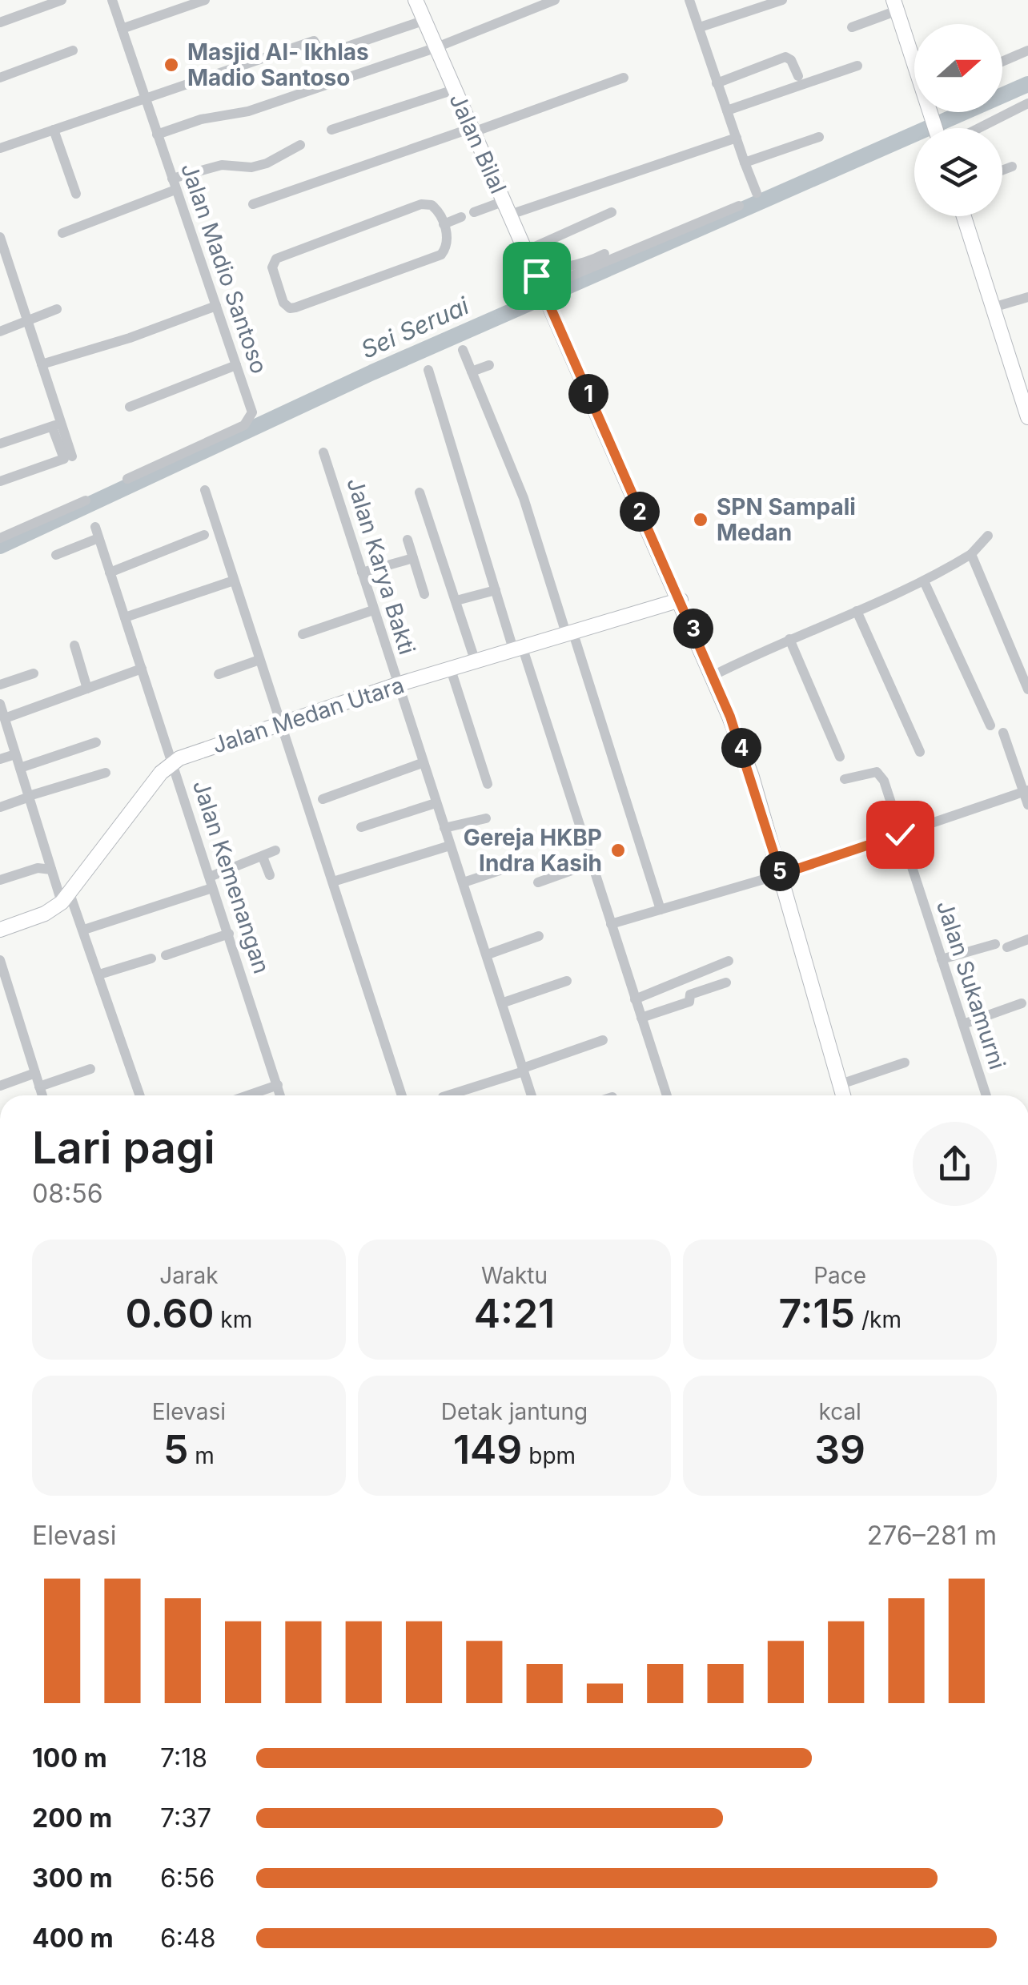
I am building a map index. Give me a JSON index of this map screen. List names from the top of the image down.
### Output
{
  "streets": {
    "main road": ["Jalan Bilal", "Jalan Medan Utara"],
    "street": [
      "Jalan Madio Santoso",
      "Jalan Karya Bakti",
      "Jalan Kemenangan",
      "Jalan Sukamurni"
    ]
  },
  "crossings": [
    ["Jalan Bilal", "Jalan Medan Utara"],
    ["Jalan Karya Bakti", "Jalan Medan Utara"],
    ["Jalan Medan Utara", "Jalan Kemenangan"]
  ],
  "water": ["Sei Seruai"],
  "places": ["Masjid Al- Ikhlas Madio Santoso", "SPN Sampali Medan", "Gereja HKBP Indra Kasih"],
  "north": "right",
  "page": {
    "pins": [
      "1",
      "2",
      "3",
      "4",
      "5"
    ],
    "heading": ["Lari pagi", "08:56"],
    "stats": [
      ["Jarak", "0.60 km"],
      ["Waktu", "4:21"],
      ["Pace", "7:15 /km"],
      ["Elevasi", "5 m"],
      ["Detak jantung", "149 bpm"],
      ["kcal", "39"]
    ],
    "chart": ["Elevasi", "276–281 m"],
    "list": [
      {
        "name": "100 m",
        "note": "7:18"
      },
      {
        "name": "200 m",
        "note": "7:37"
      },
      {
        "name": "300 m",
        "note": "6:56"
      },
      {
        "name": "400 m",
        "note": "6:48"
      }
    ]
  }
}
